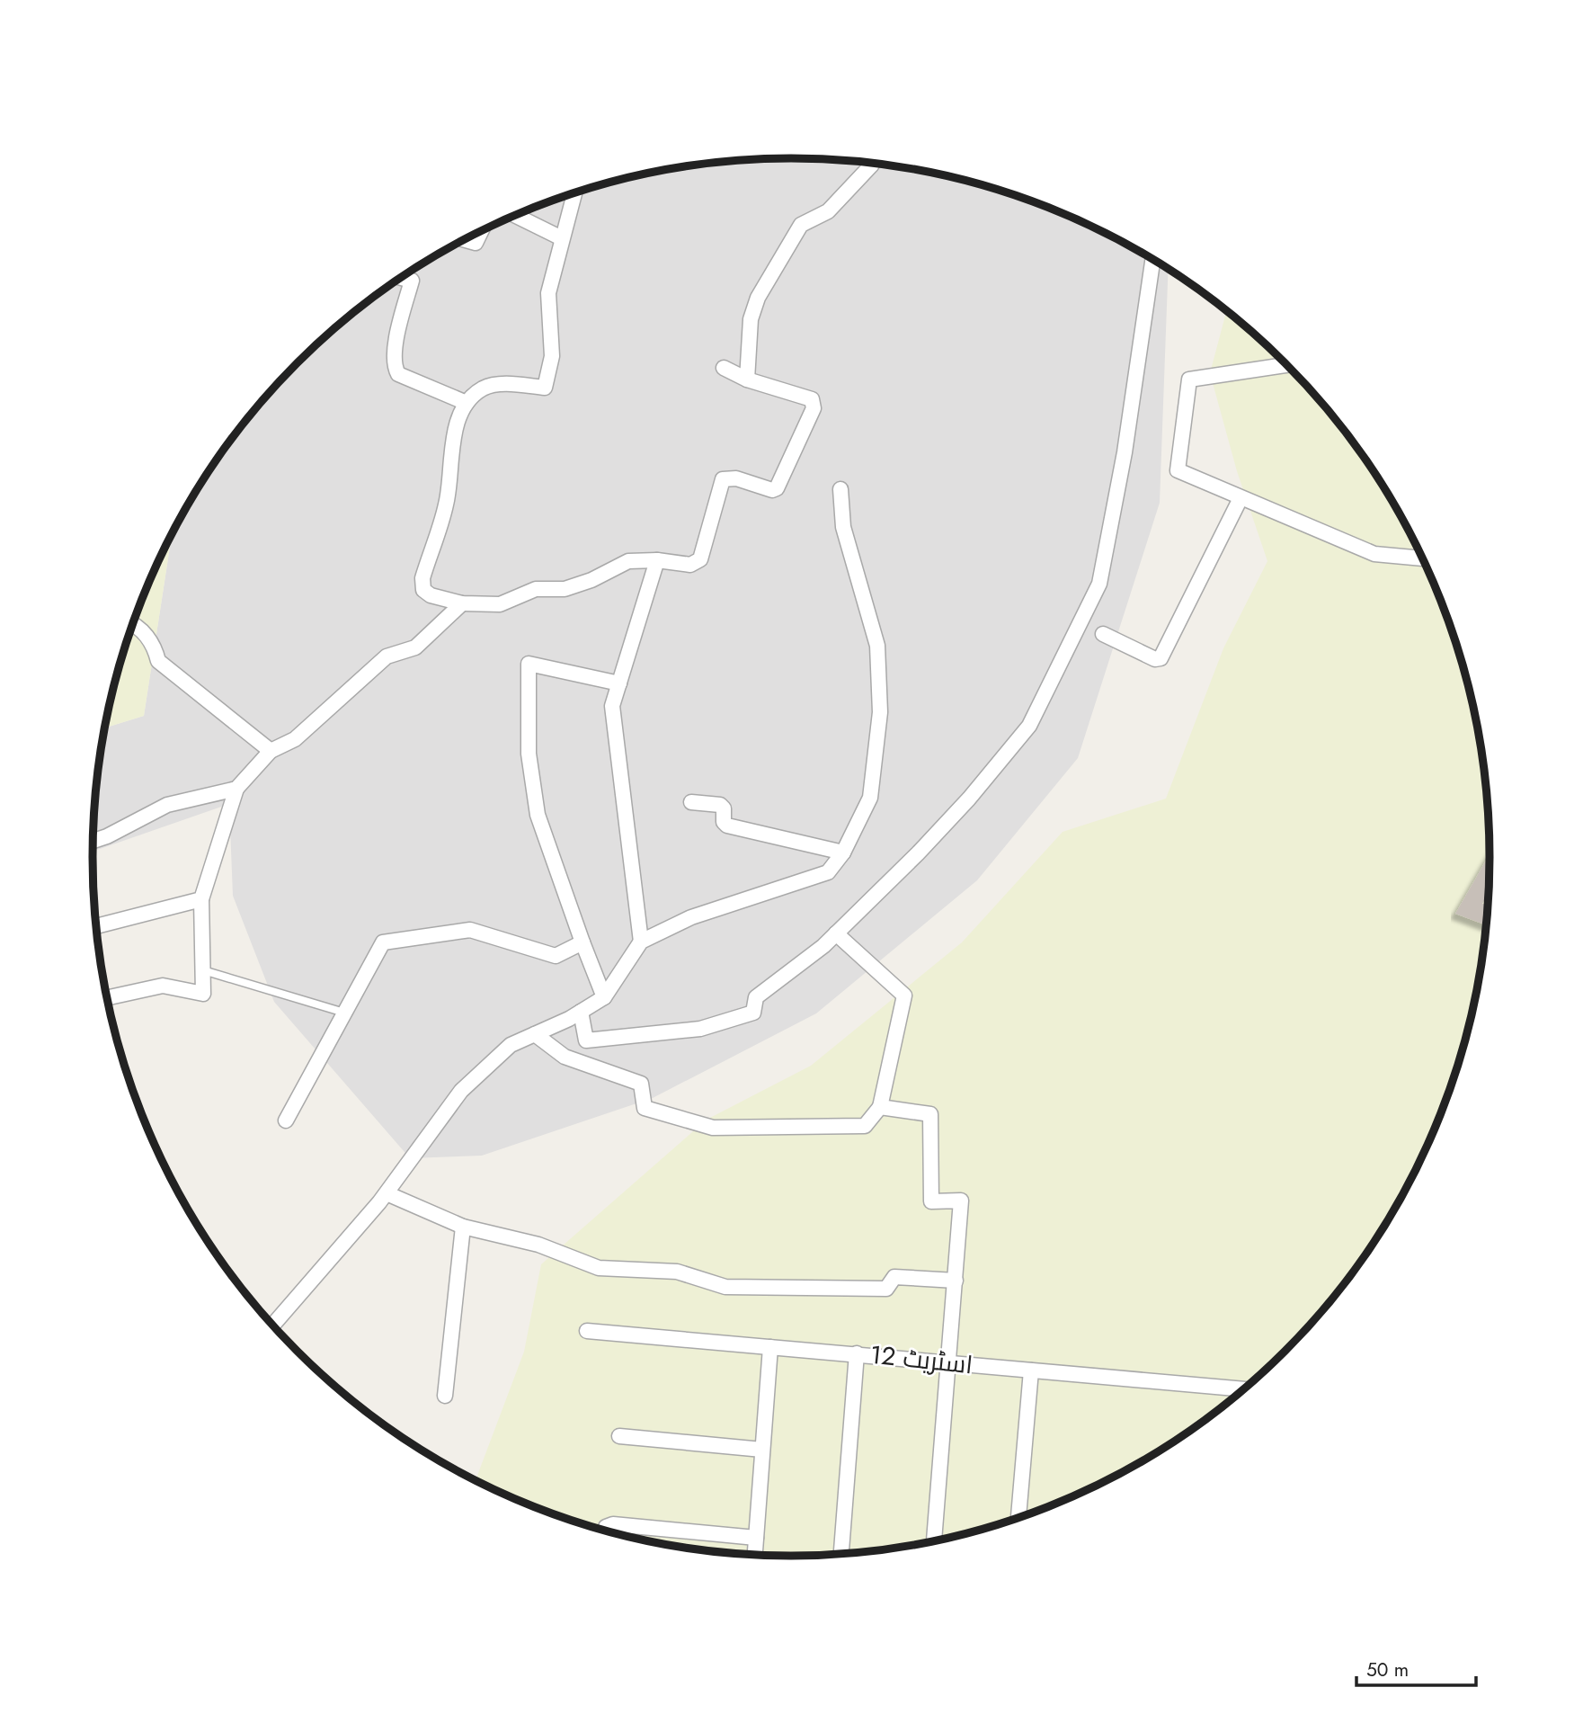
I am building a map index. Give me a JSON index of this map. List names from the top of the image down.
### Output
{
  "streets": {
    "street": ["اسٹریٹ 12"]
  },
  "scale_bar": "50 m"
}
